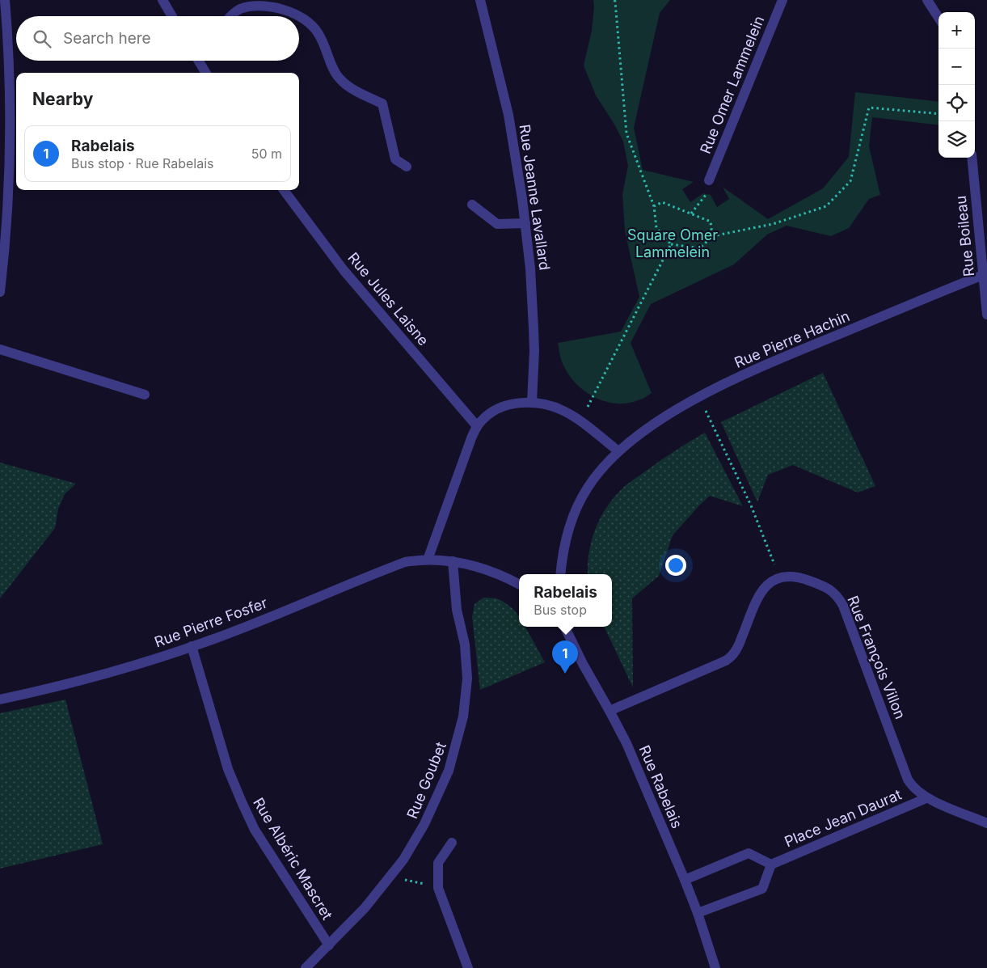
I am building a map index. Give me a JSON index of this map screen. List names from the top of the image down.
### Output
{
  "streets": {
    "street": [
      "Rue Omer Lammelein",
      "Rue Jeanne Lavallard",
      "Rue Boileau",
      "Rue Jules Laisne",
      "Rue Pierre Hachin",
      "Rue Pierre Fosfer",
      "Rue François Villon",
      "Rue Goubet",
      "Rue Rabelais",
      "Place Jean Daurat",
      "Rue Albéric Mascret"
    ]
  },
  "crossings": [
    ["Rue Boileau", "Rue Pierre Hachin"],
    ["Rue Pierre Fosfer", "Rue Goubet"],
    ["Rue Pierre Fosfer", "Rue Albéric Mascret"],
    ["Rue François Villon", "Rue Rabelais"],
    ["Rue François Villon", "Place Jean Daurat"],
    ["Rue Goubet", "Rue Albéric Mascret"]
  ],
  "parks": ["Square Omer Lammelein"],
  "page": {
    "map_buttons": ["+", "−"],
    "search": "Search here",
    "heading": "Nearby",
    "list": [
      {
        "mark": "1",
        "name": "Rabelais",
        "note": "Bus stop · Rue Rabelais",
        "value": "50 m"
      }
    ],
    "popup": ["Rabelais", "Bus stop"],
    "pins": "1"
  }
}
